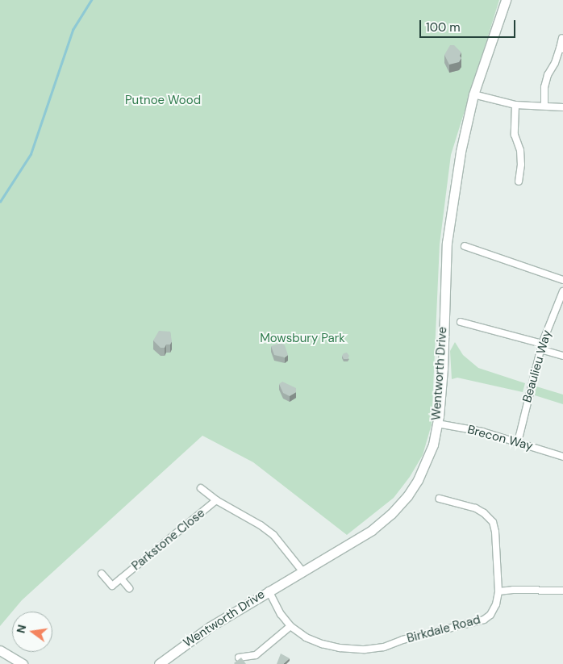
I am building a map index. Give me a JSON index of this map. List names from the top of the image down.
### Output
{
  "streets": {
    "street": [
      "Beaulieu Way",
      "Wentworth Drive",
      "Brecon Way",
      "Parkstone Close",
      "Birkdale Road"
    ]
  },
  "crossings": [
    ["Beaulieu Way", "Brecon Way"],
    ["Wentworth Drive", "Brecon Way"],
    ["Wentworth Drive", "Parkstone Close"],
    ["Wentworth Drive", "Birkdale Road"]
  ],
  "parks": ["Putnoe Wood", "Mowsbury Park"],
  "scale_bar": "100 m",
  "north": "left"
}
